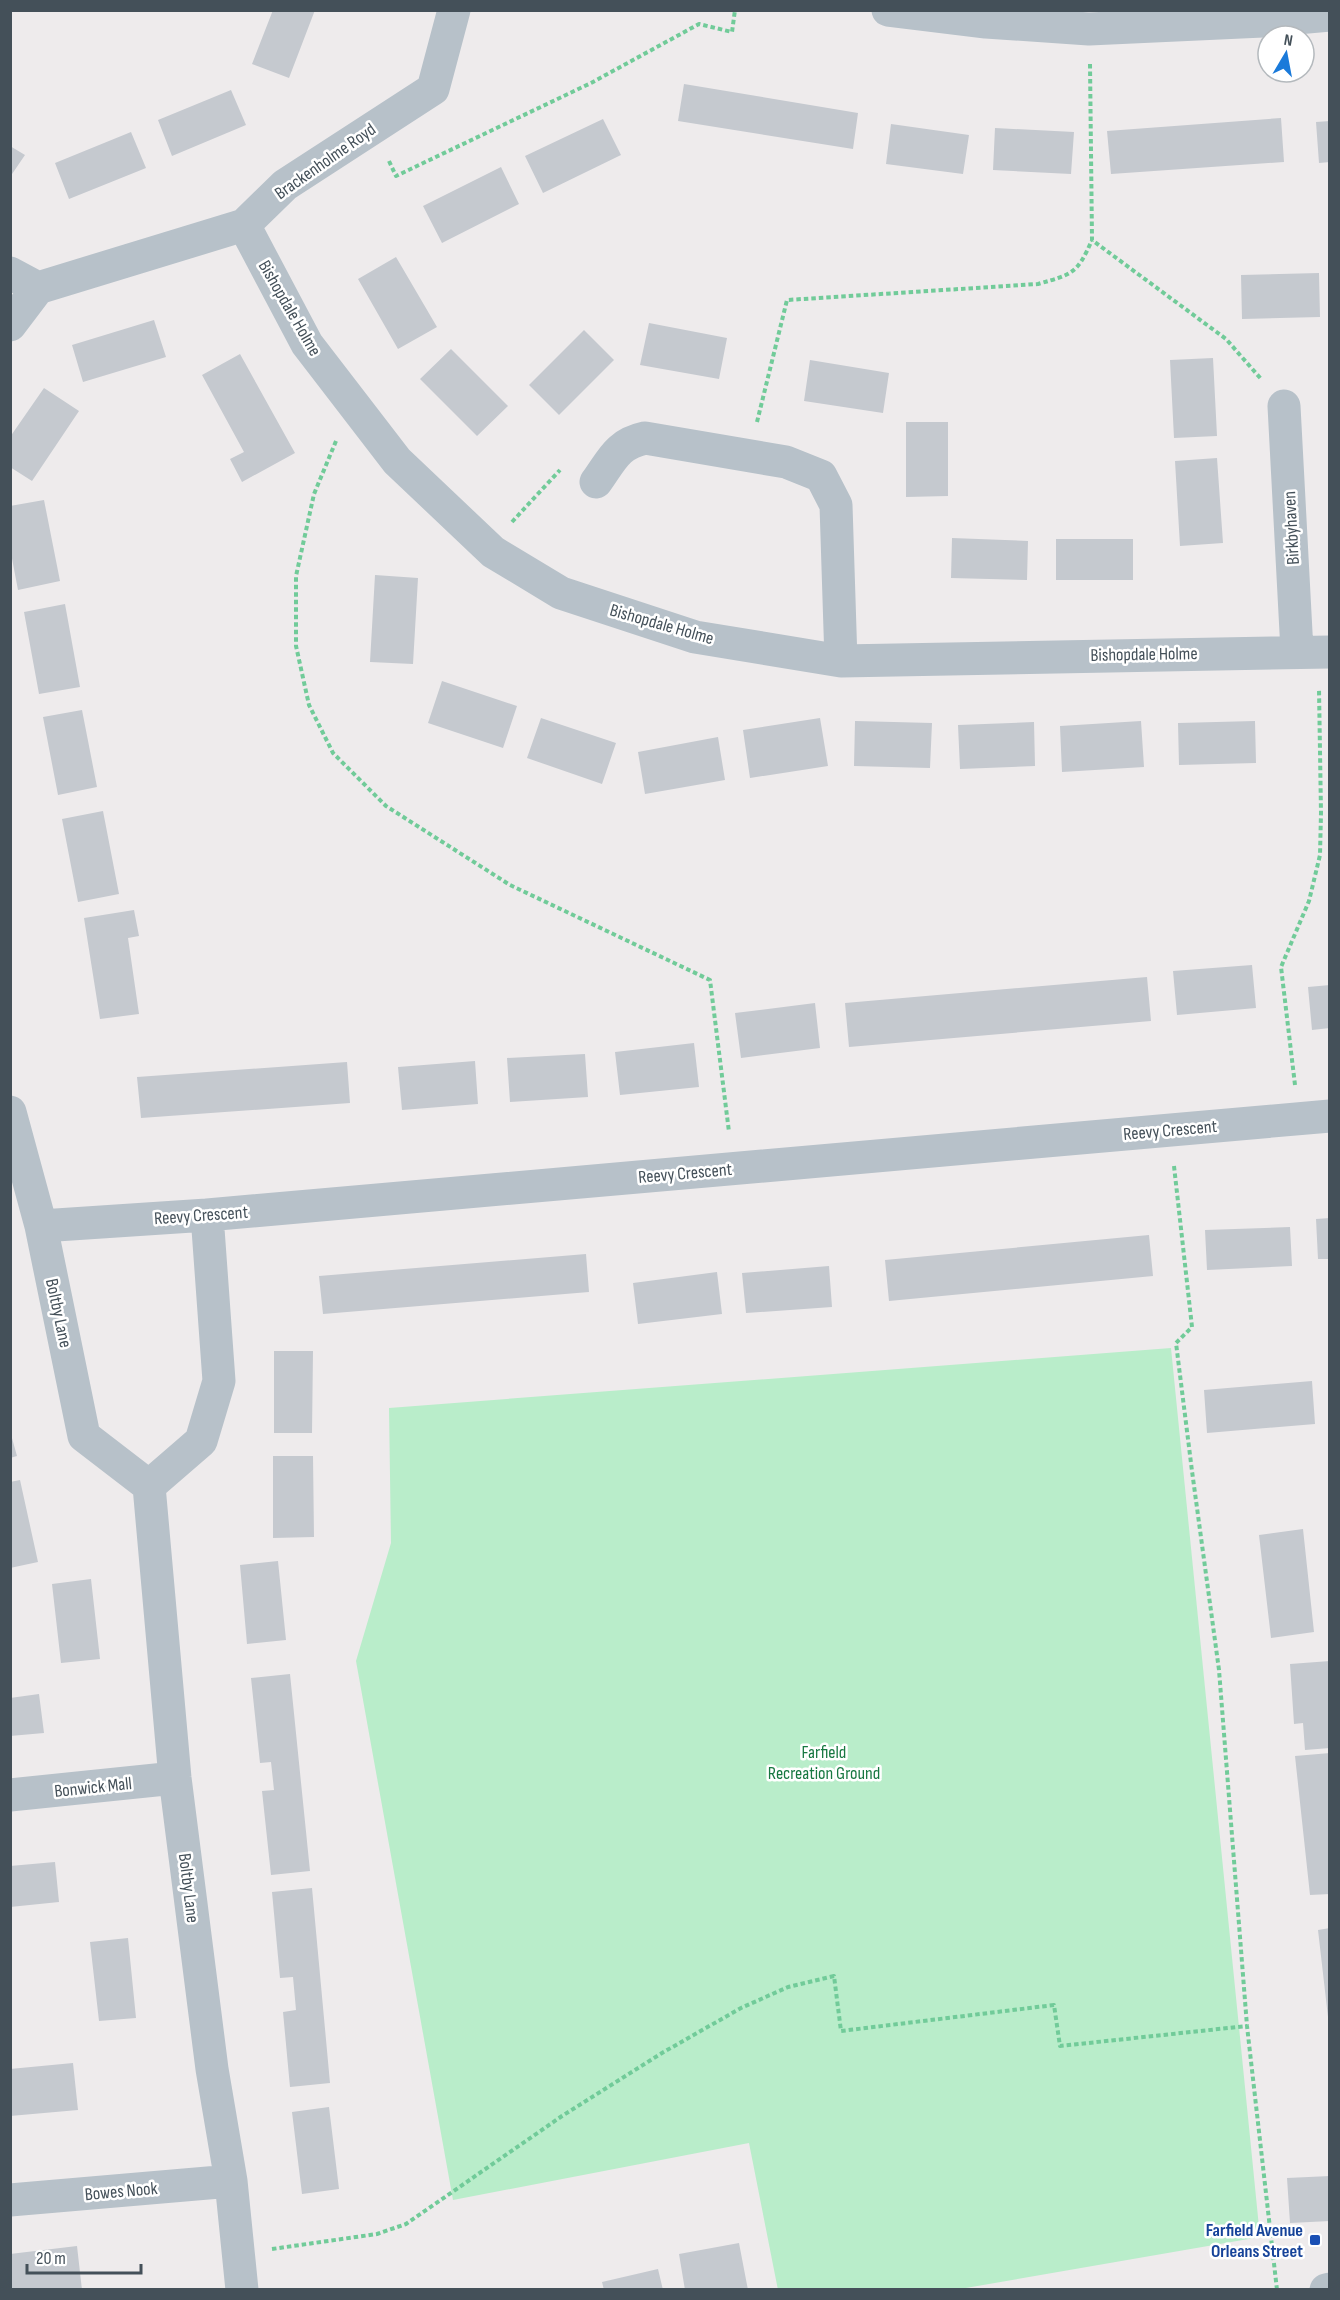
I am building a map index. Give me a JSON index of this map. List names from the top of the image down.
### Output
{
  "streets": {
    "street": [
      "Brackenholme Royd",
      "Bishopdale Holme",
      "Birkbyhaven",
      "Reevy Crescent",
      "Boltby Lane",
      "Bonwick Mall",
      "Bowes Nook"
    ]
  },
  "crossings": [
    ["Brackenholme Royd", "Bishopdale Holme"],
    ["Bishopdale Holme", "Birkbyhaven"],
    ["Reevy Crescent", "Boltby Lane"],
    ["Boltby Lane", "Bonwick Mall"],
    ["Boltby Lane", "Bowes Nook"]
  ],
  "parks": ["Farfield Recreation Ground"],
  "places": {
    "transit": ["Farfield Avenue Orleans Street"]
  },
  "scale_bar": "20 m",
  "north": "top"
}
